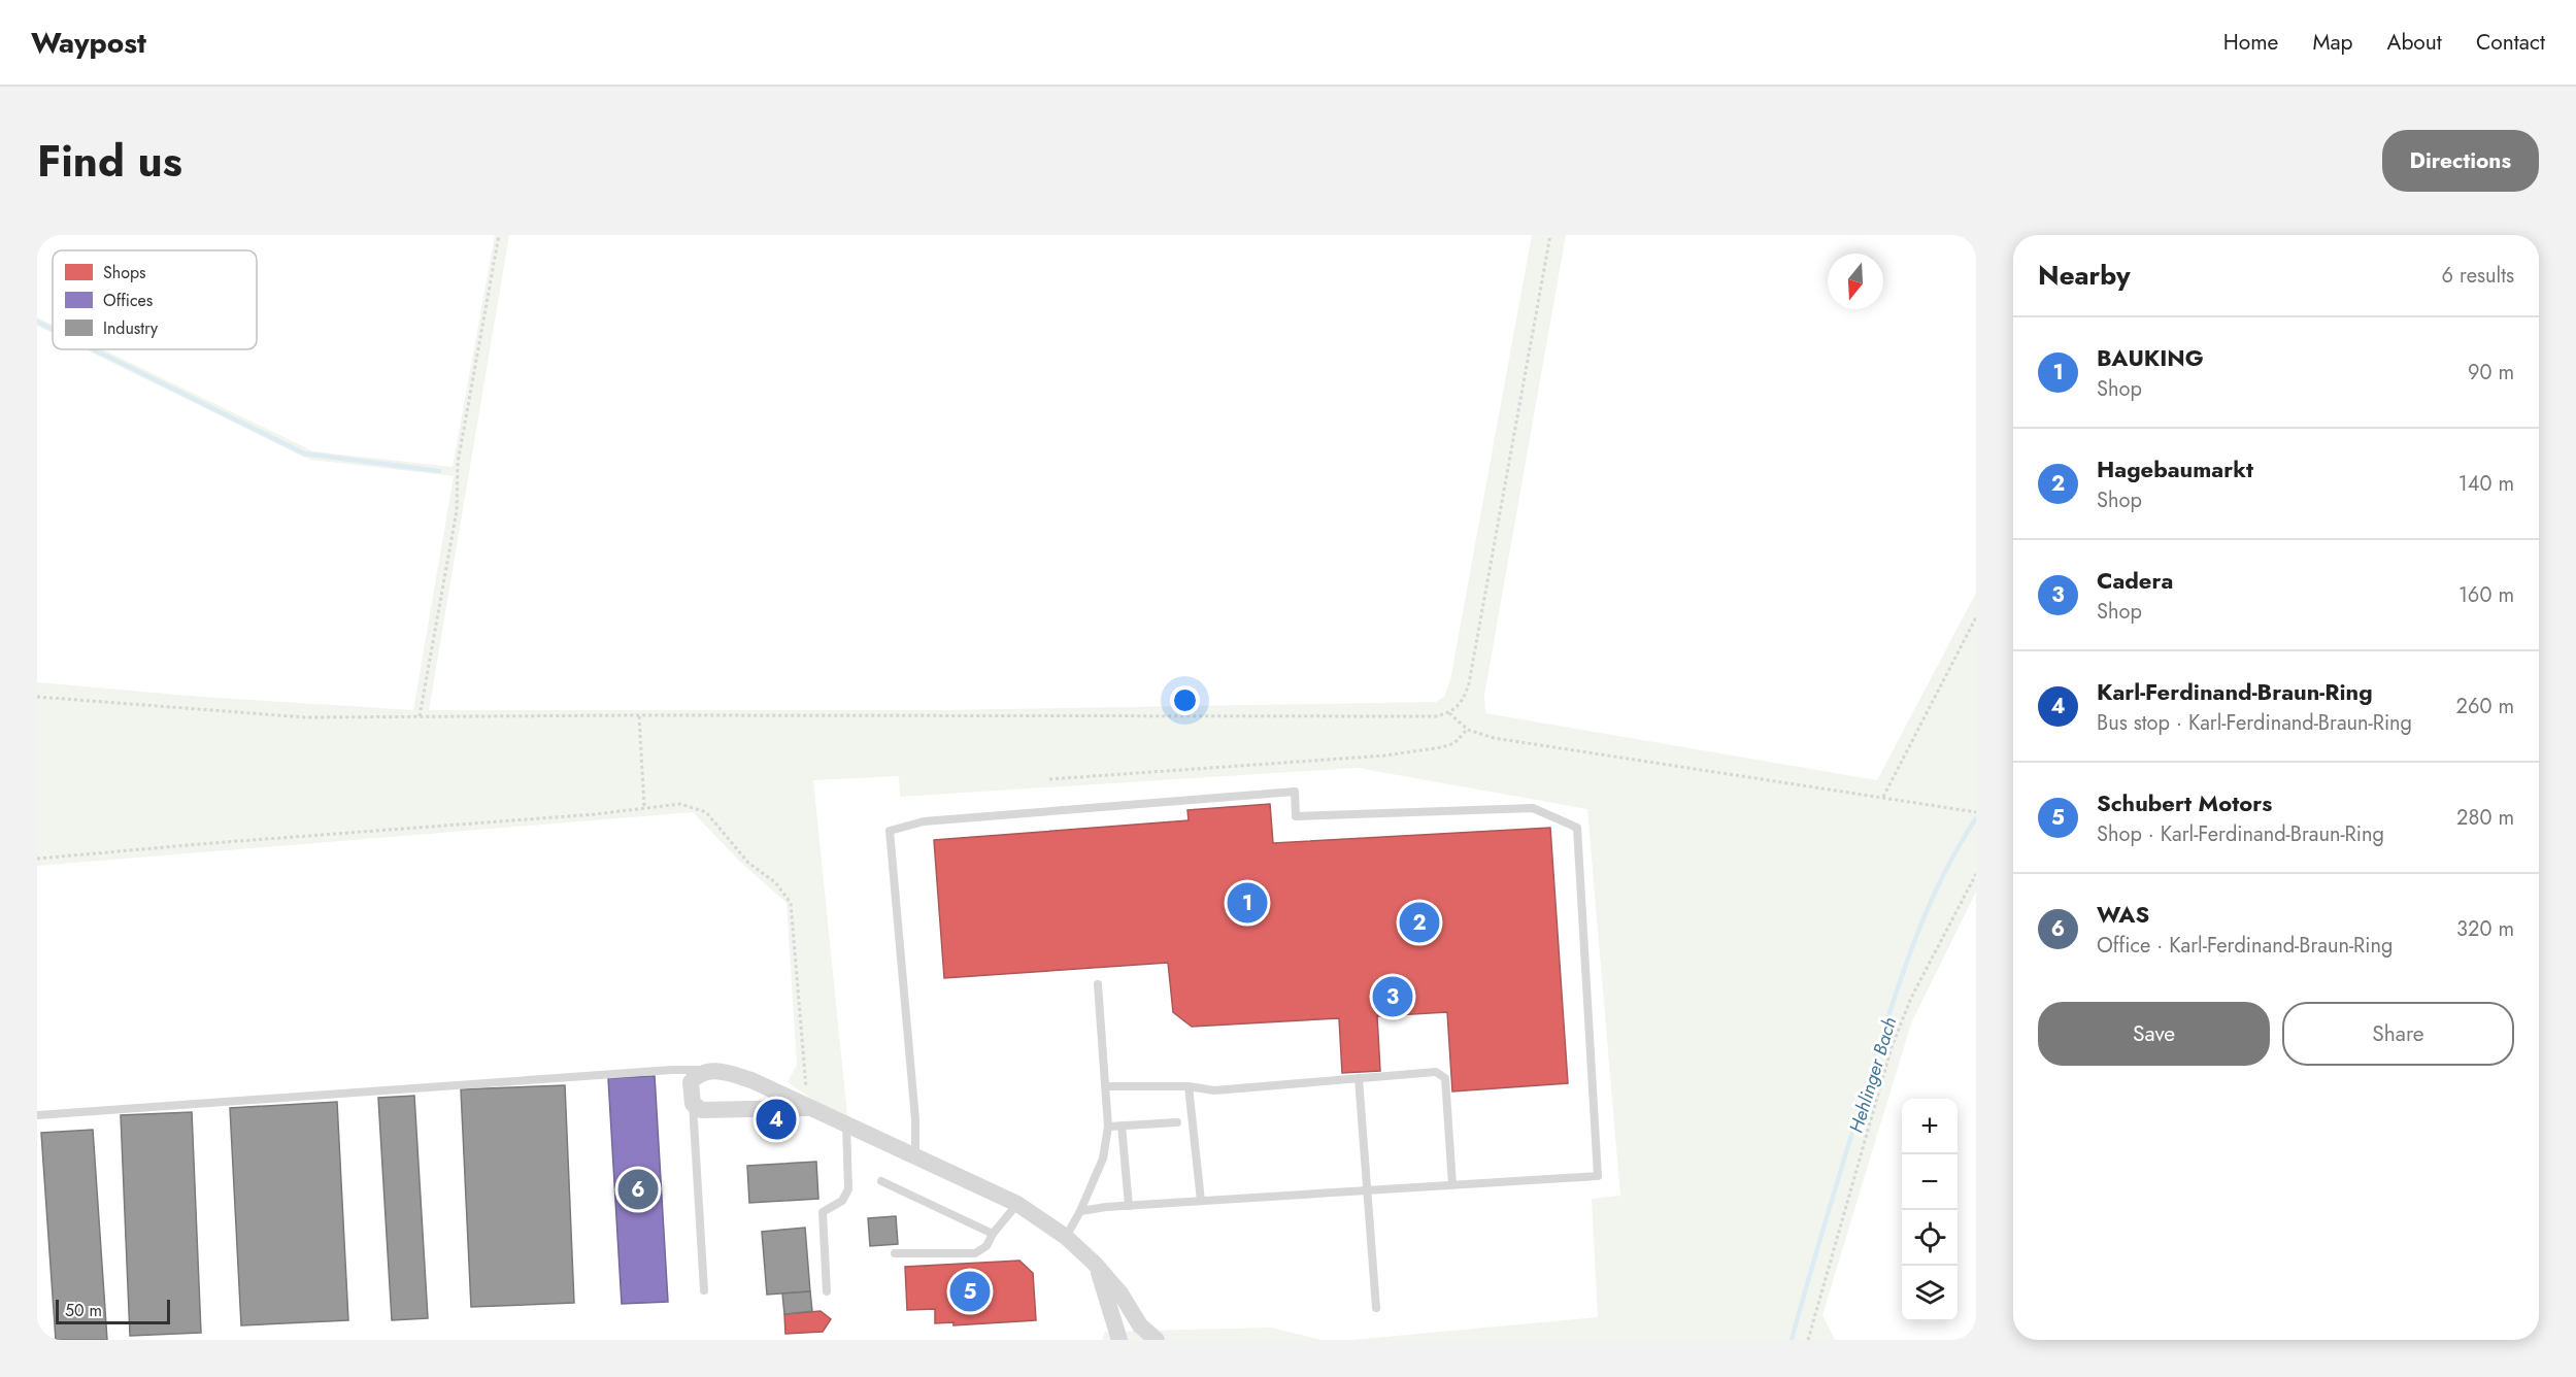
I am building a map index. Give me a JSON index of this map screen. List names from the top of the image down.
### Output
{
  "water": ["Hehlinger Bach"],
  "legend": ["Shops", "Offices", "Industry"],
  "scale_bar": "50 m",
  "north": "bottom",
  "page": {
    "header": "Waypost",
    "nav": [
      "Home",
      "Map",
      "About",
      "Contact"
    ],
    "title": "Find us",
    "buttons": [
      "Directions",
      ["Save", "Share"]
    ],
    "heading": ["Nearby", "6 results"],
    "list": [
      {
        "mark": "1",
        "name": "BAUKING",
        "note": "Shop",
        "value": "90 m"
      },
      {
        "mark": "2",
        "name": "Hagebaumarkt",
        "note": "Shop",
        "value": "140 m"
      },
      {
        "mark": "3",
        "name": "Cadera",
        "note": "Shop",
        "value": "160 m"
      },
      {
        "mark": "4",
        "name": "Karl-Ferdinand-Braun-Ring",
        "note": "Bus stop · Karl-Ferdinand-Braun-Ring",
        "value": "260 m"
      },
      {
        "mark": "5",
        "name": "Schubert Motors",
        "note": "Shop · Karl-Ferdinand-Braun-Ring",
        "value": "280 m"
      },
      {
        "mark": "6",
        "name": "WAS",
        "note": "Office · Karl-Ferdinand-Braun-Ring",
        "value": "320 m"
      }
    ],
    "pins": [
      "1",
      "2",
      "3",
      "4",
      "6",
      "5"
    ],
    "map_buttons": ["+", "−"],
    "scale": "50 m"
  }
}
